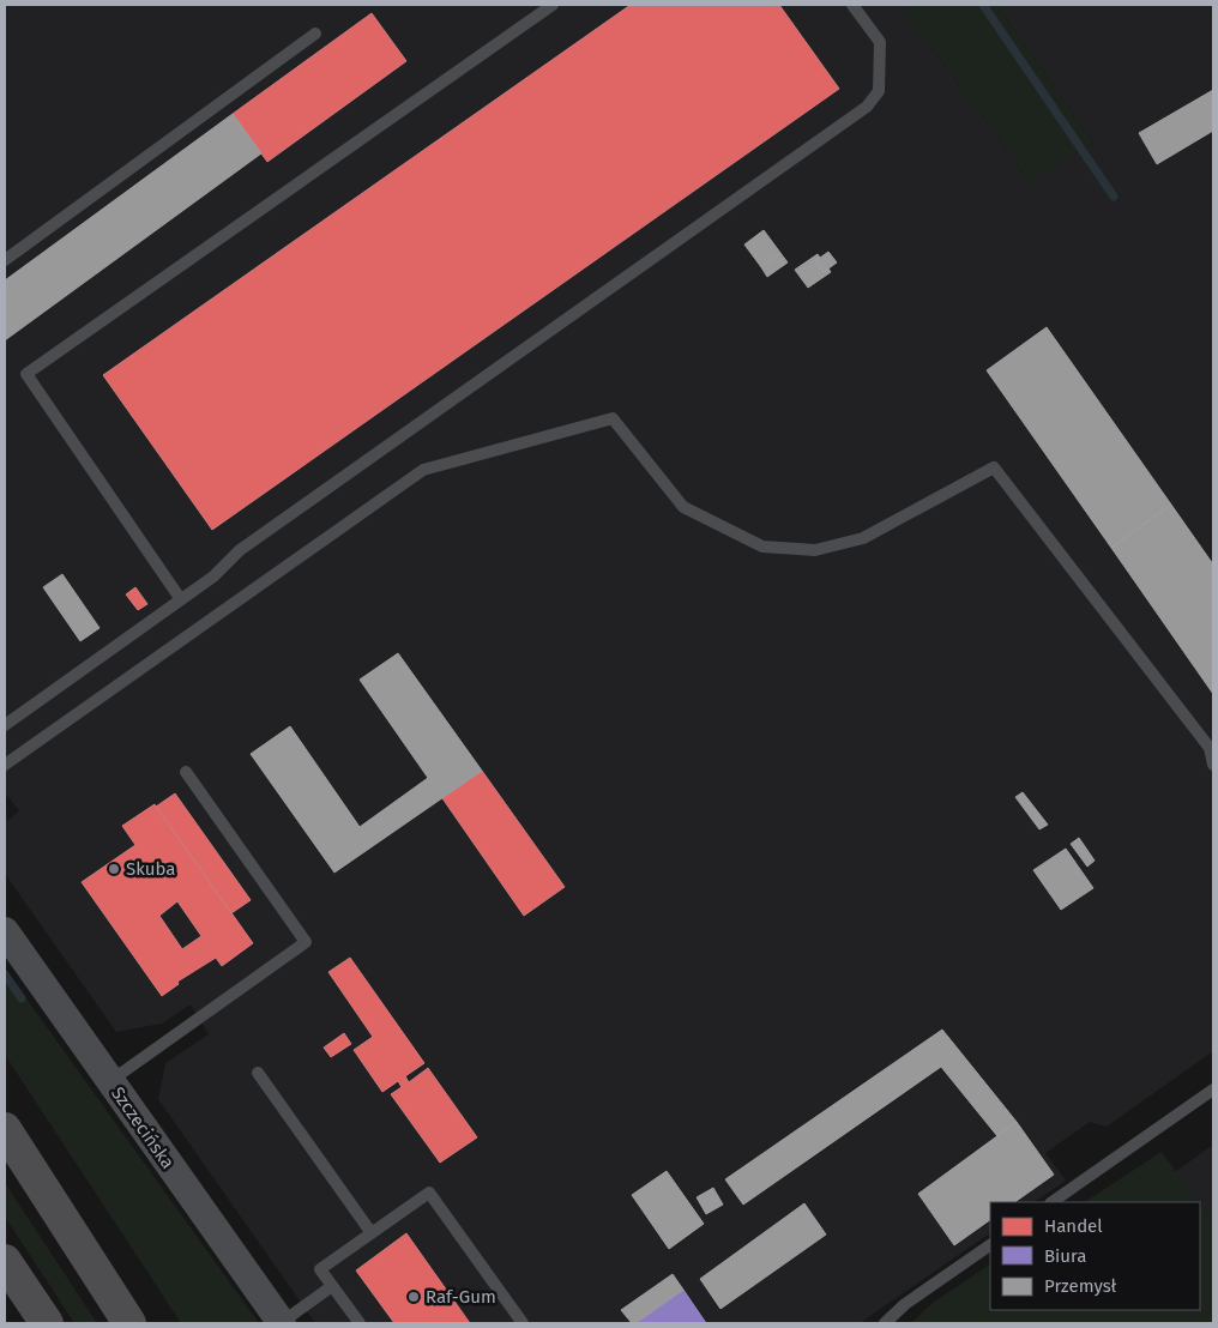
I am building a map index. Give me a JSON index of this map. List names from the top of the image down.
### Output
{
  "streets": {
    "street": ["Szczecińska"]
  },
  "places": ["Skuba", "Raf-Gum"],
  "legend": ["Handel", "Biura", "Przemysł"]
}
